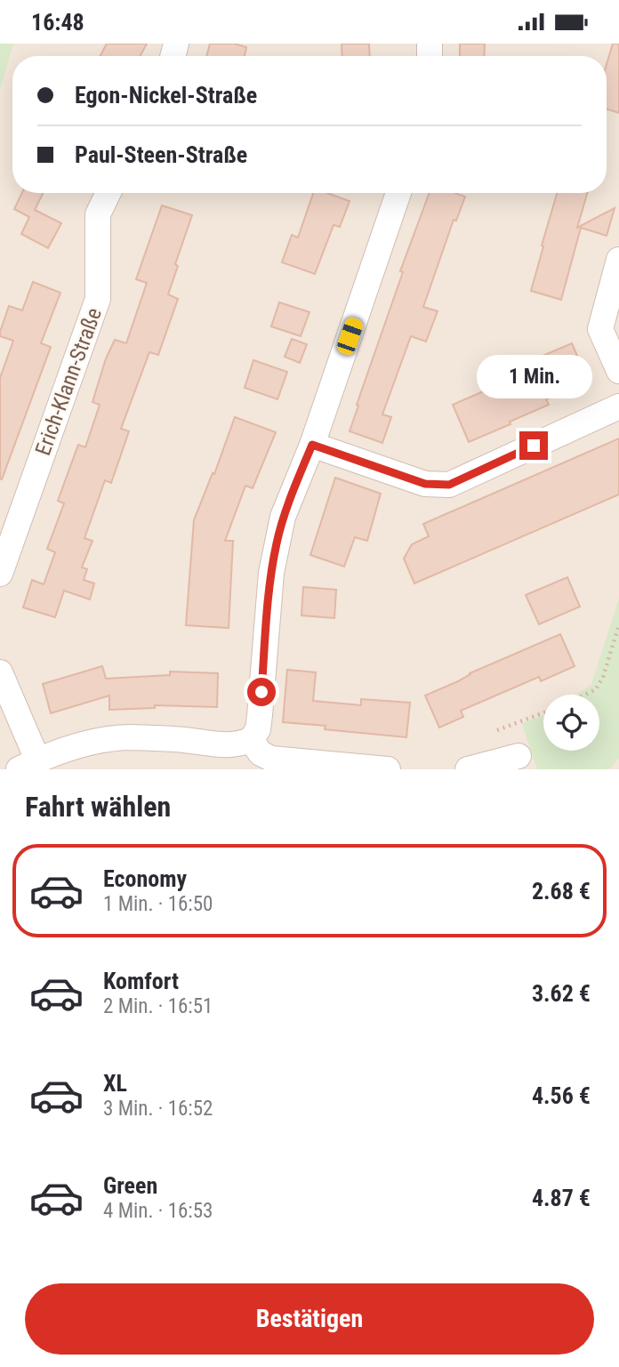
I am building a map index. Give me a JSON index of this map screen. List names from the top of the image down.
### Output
{
  "streets": {
    "street": ["Erich-Klann-Straße"]
  },
  "page": {
    "status": "16:48",
    "banner": ["Egon-Nickel-Straße", "Paul-Steen-Straße"],
    "bubble": "1 Min.",
    "heading": "Fahrt wählen",
    "list": [
      {
        "name": "Economy",
        "note": "1 Min. · 16:50",
        "value": "2.68 €"
      },
      {
        "name": "Komfort",
        "note": "2 Min. · 16:51",
        "value": "3.62 €"
      },
      {
        "name": "XL",
        "note": "3 Min. · 16:52",
        "value": "4.56 €"
      },
      {
        "name": "Green",
        "note": "4 Min. · 16:53",
        "value": "4.87 €"
      }
    ],
    "buttons": "Bestätigen"
  }
}
